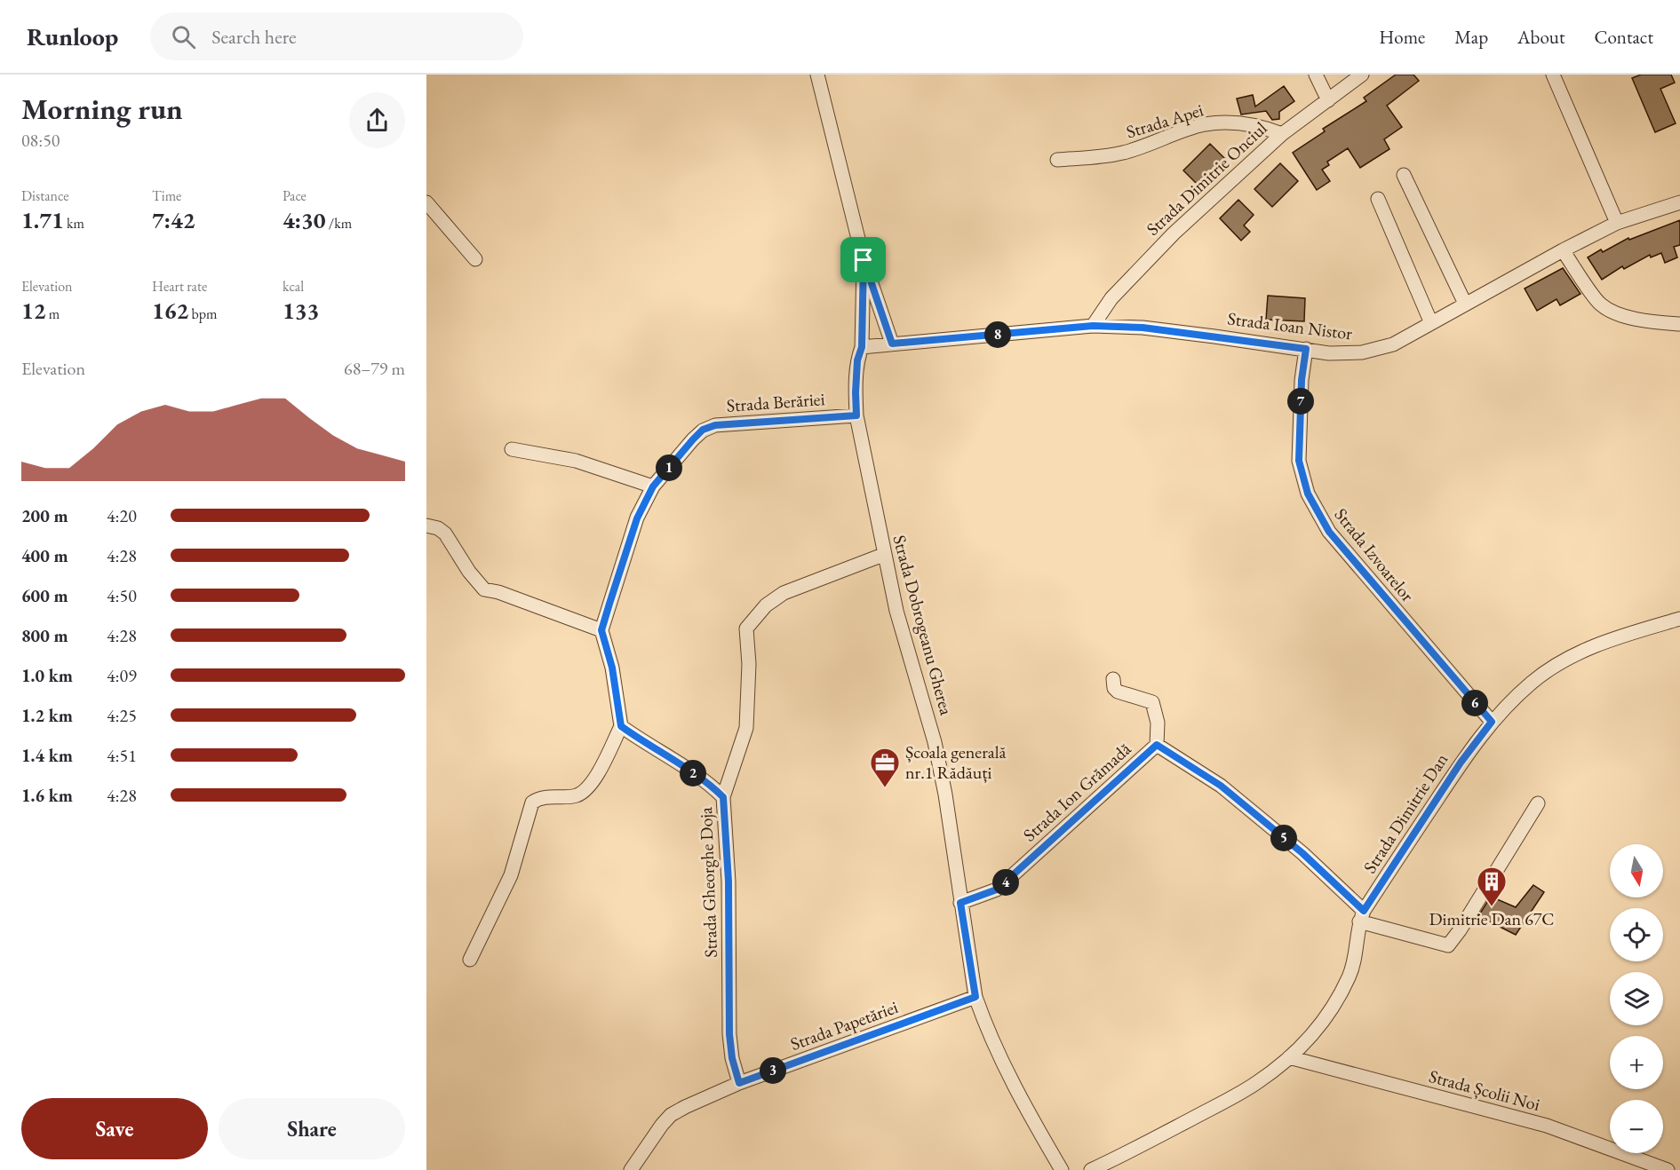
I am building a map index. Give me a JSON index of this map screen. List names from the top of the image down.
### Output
{
  "streets": {
    "street": [
      "Strada Apei",
      "Strada Dimitrie Onciul",
      "Strada Ioan Nistor",
      "Strada Berăriei",
      "Strada Izvoarelor",
      "Strada Dobrogeanu Gherea",
      "Strada Ion Grămadă",
      "Strada Dimitrie Dan",
      "Strada Gheorghe Doja",
      "Strada Papetăriei",
      "Strada Școlii Noi"
    ]
  },
  "crossings": [
    ["Strada Apei", "Strada Dimitrie Onciul"],
    ["Strada Dimitrie Onciul", "Strada Ioan Nistor"],
    ["Strada Ioan Nistor", "Strada Izvoarelor"],
    ["Strada Ioan Nistor", "Strada Dobrogeanu Gherea"],
    ["Strada Berăriei", "Strada Dobrogeanu Gherea"],
    ["Strada Izvoarelor", "Strada Dimitrie Dan"],
    ["Strada Dobrogeanu Gherea", "Strada Ion Grămadă"],
    ["Strada Dobrogeanu Gherea", "Strada Papetăriei"],
    ["Strada Ion Grămadă", "Strada Dimitrie Dan"],
    ["Strada Dimitrie Dan", "Strada Școlii Noi"],
    ["Strada Gheorghe Doja", "Strada Papetăriei"]
  ],
  "places": {
    "office": ["Școala generală nr.1 Rădăuți"],
    "building": ["Dimitrie Dan 67C"]
  },
  "north": "bottom",
  "page": {
    "header": "Runloop",
    "search": "Search here",
    "nav": [
      "Home",
      "Map",
      "About",
      "Contact"
    ],
    "heading": ["Morning run", "08:50"],
    "stats": [
      ["Distance", "1.71 km"],
      ["Time", "7:42"],
      ["Pace", "4:30 /km"],
      ["Elevation", "12 m"],
      ["Heart rate", "162 bpm"],
      ["kcal", "133"]
    ],
    "pins": [
      "8",
      "7",
      "1",
      "6",
      "2",
      "5",
      "4",
      "3"
    ],
    "chart": ["Elevation", "68–79 m"],
    "list": [
      {
        "name": "200 m",
        "note": "4:20"
      },
      {
        "name": "400 m",
        "note": "4:28"
      },
      {
        "name": "600 m",
        "note": "4:50"
      },
      {
        "name": "800 m",
        "note": "4:28"
      },
      {
        "name": "1.0 km",
        "note": "4:09"
      },
      {
        "name": "1.2 km",
        "note": "4:25"
      },
      {
        "name": "1.4 km",
        "note": "4:51"
      },
      {
        "name": "1.6 km",
        "note": "4:28"
      }
    ],
    "map_buttons": ["+", "−"],
    "buttons": ["Save", "Share"]
  }
}
